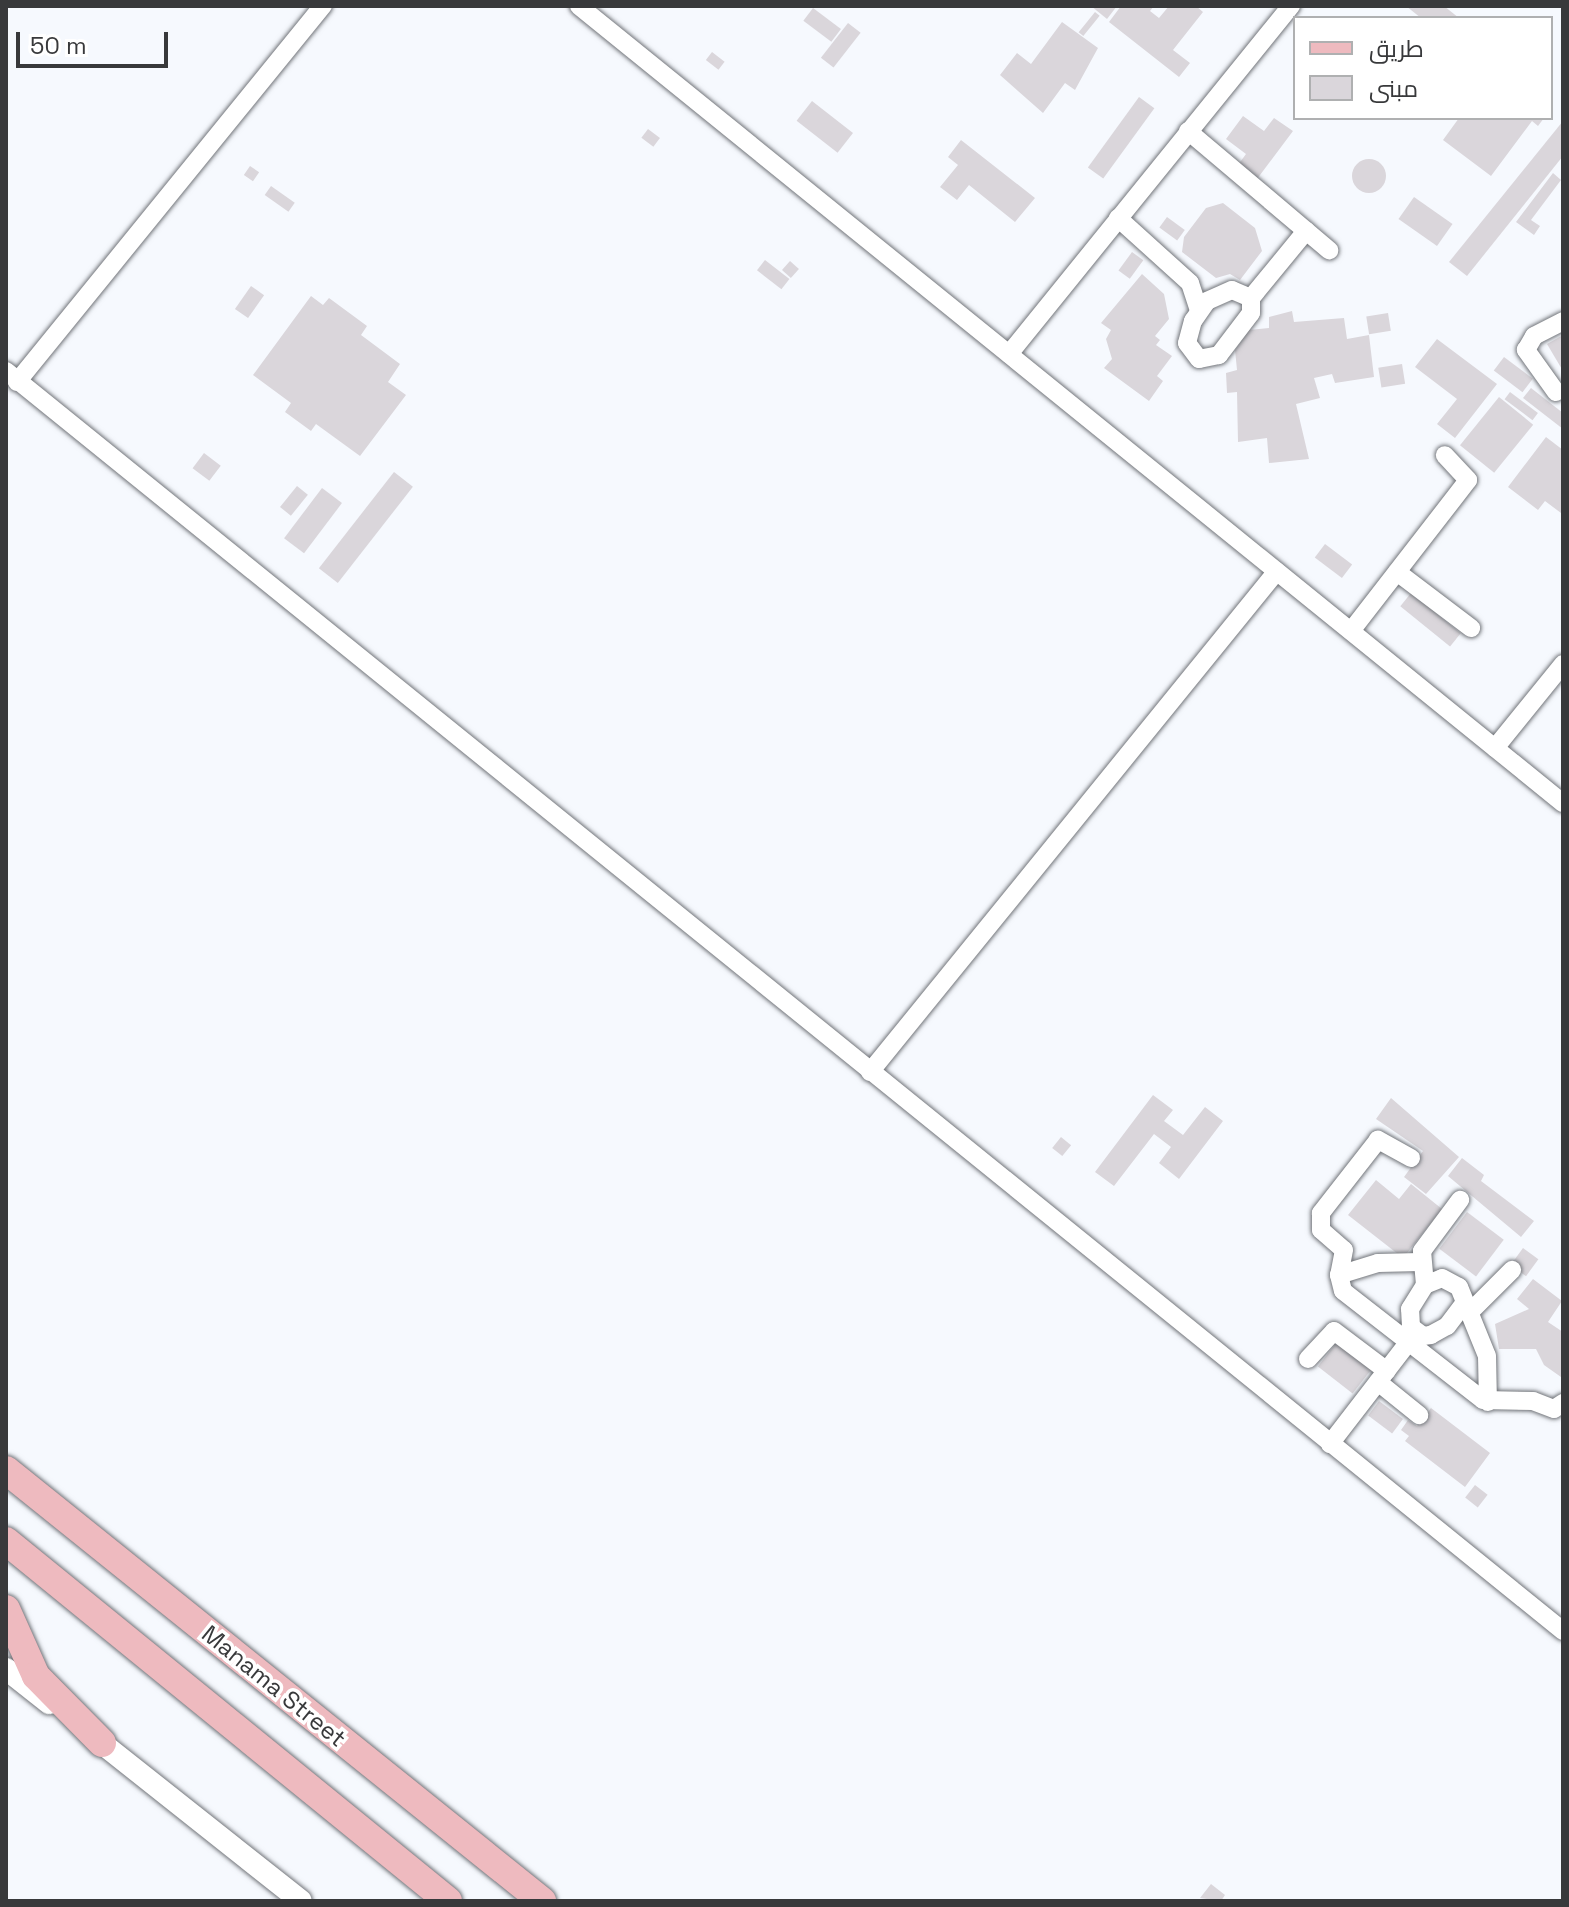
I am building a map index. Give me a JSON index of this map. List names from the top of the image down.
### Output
{
  "streets": {
    "main road": ["Manama Street"]
  },
  "legend": ["طريق", "مبنى"],
  "scale_bar": "50 m"
}
